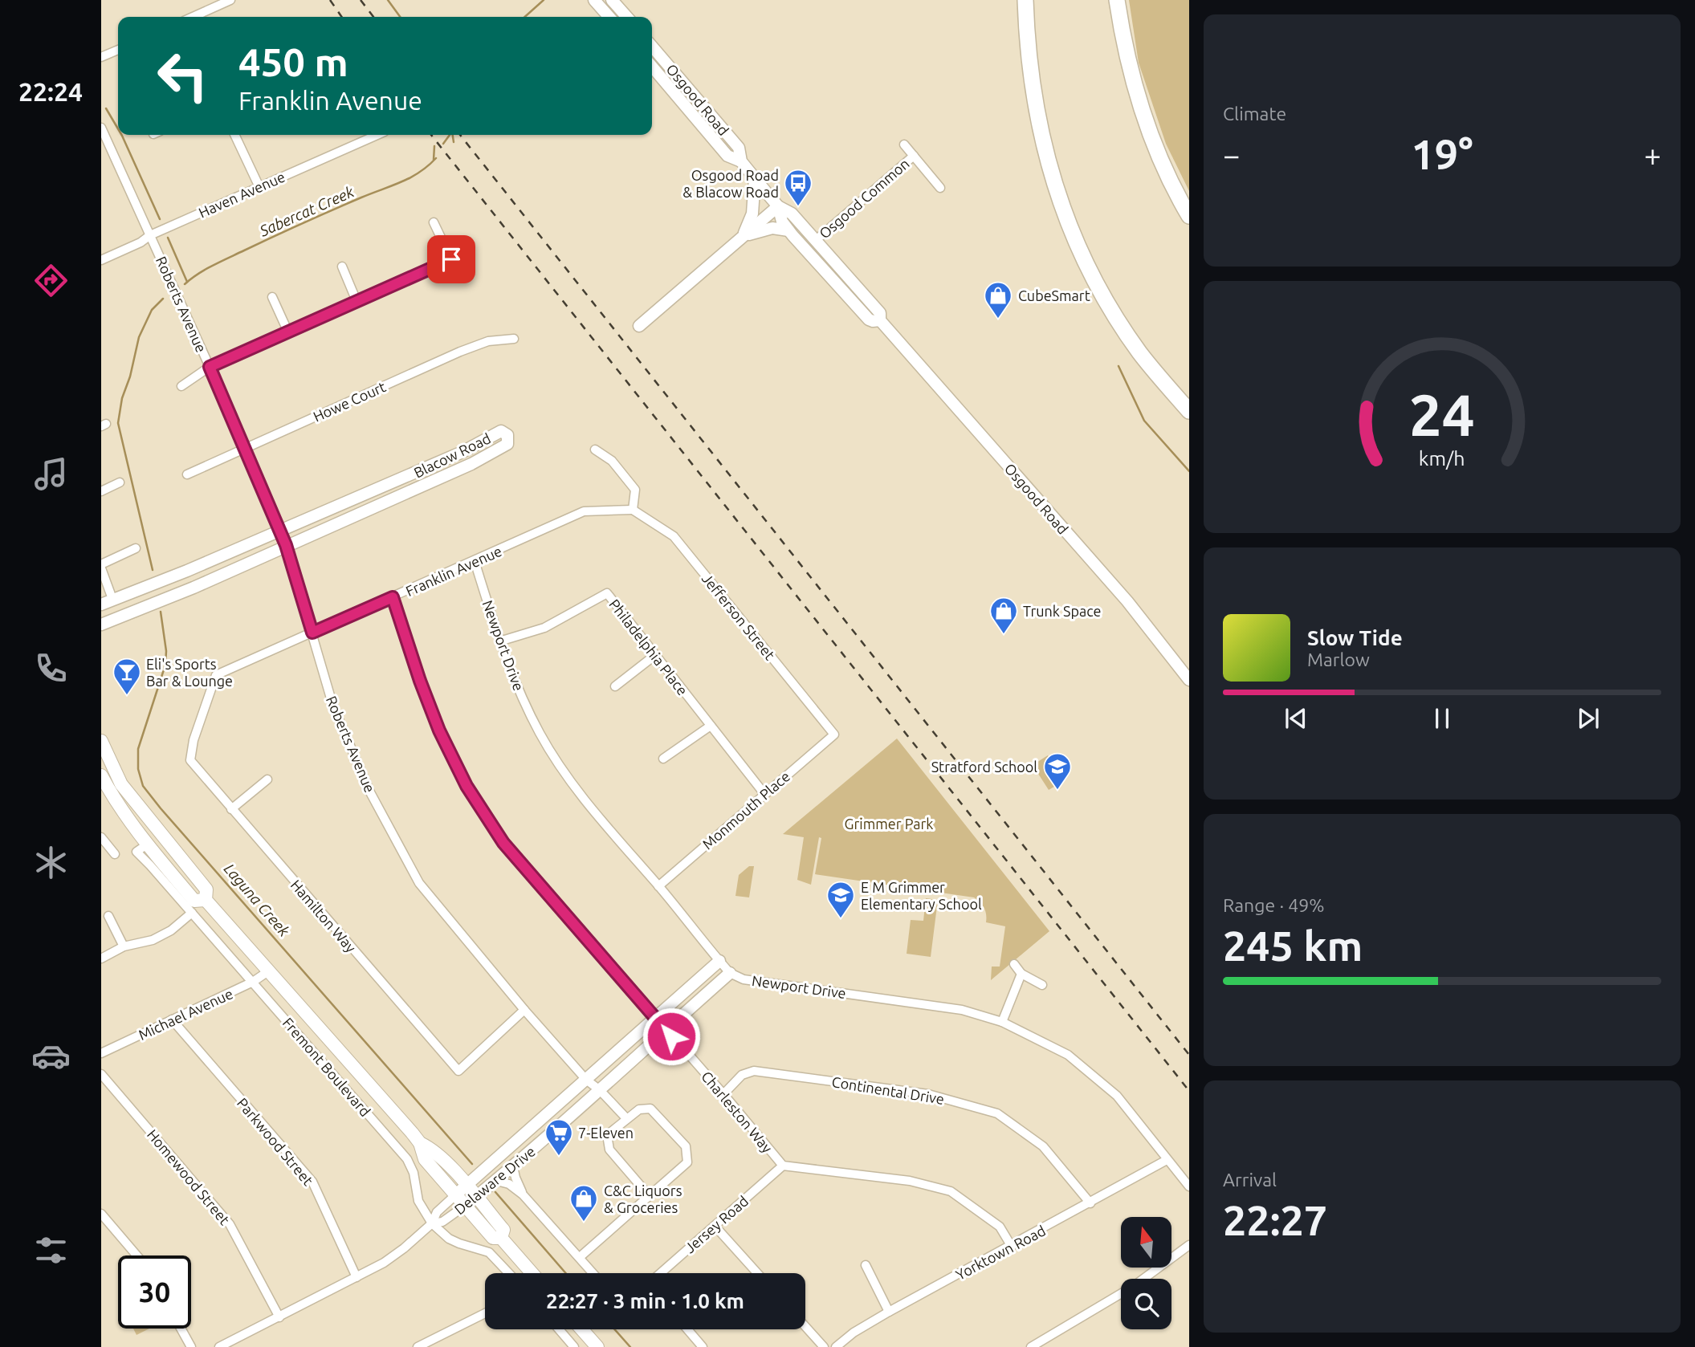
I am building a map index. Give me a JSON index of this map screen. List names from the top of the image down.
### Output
{
  "streets": {
    "main road": ["Fremont Boulevard"],
    "street": [
      "Osgood Road",
      "Haven Avenue",
      "Osgood Common",
      "Roberts Avenue",
      "Howe Court",
      "Blacow Road",
      "Franklin Avenue",
      "Jefferson Street",
      "Newport Drive",
      "Philadelphia Place",
      "Monmouth Place",
      "Hamilton Way",
      "Michael Avenue",
      "Continental Drive",
      "Charleston Way",
      "Parkwood Street",
      "Homewood Street",
      "Delaware Drive",
      "Jersey Road",
      "Yorktown Road"
    ]
  },
  "crossings": [
    ["Osgood Road", "Osgood Common"],
    ["Haven Avenue", "Roberts Avenue"],
    ["Roberts Avenue", "Howe Court"],
    ["Roberts Avenue", "Blacow Road"],
    ["Roberts Avenue", "Franklin Avenue"],
    ["Roberts Avenue", "Hamilton Way"],
    ["Roberts Avenue", "Delaware Drive"],
    ["Franklin Avenue", "Jefferson Street"],
    ["Franklin Avenue", "Newport Drive"],
    ["Franklin Avenue", "Hamilton Way"],
    ["Franklin Avenue", "Charleston Way"],
    ["Jefferson Street", "Monmouth Place"],
    ["Newport Drive", "Philadelphia Place"],
    ["Newport Drive", "Monmouth Place"],
    ["Newport Drive", "Delaware Drive"],
    ["Newport Drive", "Yorktown Road"],
    ["Philadelphia Place", "Monmouth Place"],
    ["Michael Avenue", "Fremont Boulevard"],
    ["Michael Avenue", "Parkwood Street"],
    ["Fremont Boulevard", "Delaware Drive"],
    ["Continental Drive", "Charleston Way"],
    ["Continental Drive", "Yorktown Road"],
    ["Charleston Way", "Delaware Drive"],
    ["Charleston Way", "Jersey Road"],
    ["Charleston Way", "Yorktown Road"],
    ["Parkwood Street", "Delaware Drive"],
    ["Homewood Street", "Delaware Drive"]
  ],
  "water": ["Sabercat Creek", "Laguna Creek"],
  "parks": ["Grimmer Park"],
  "places": {
    "bus stop": ["Osgood Road & Blacow Road"],
    "shop": ["CubeSmart", "Trunk Space", "C&C Liquors & Groceries"],
    "bar": ["Eli's Sports Bar & Lounge"],
    "school or university": ["Stratford School", "E M Grimmer Elementary School"],
    "supermarket": ["7-Eleven"]
  },
  "north": "top",
  "page": {
    "tabs": "22:24",
    "tile": [
      "Climate",
      ["Range · 49%", "245 km"],
      ["Arrival", "22:27"]
    ],
    "turn": ["450 m", "Franklin Avenue"],
    "heat": ["−", "19°", "+"],
    "song": ["Slow Tide", "Marlow"],
    "limit": "30",
    "trip": "22:27 · 3 min · 1.0 km",
    "gauge": ["24", "km/h"]
  }
}
